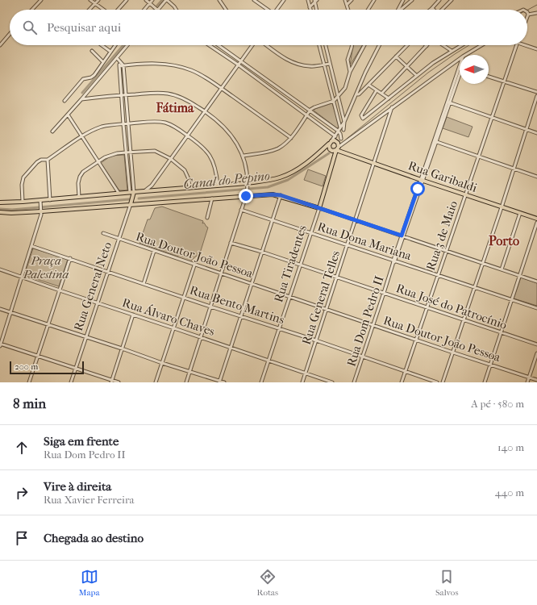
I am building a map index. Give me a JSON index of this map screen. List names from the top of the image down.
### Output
{
  "streets": {
    "main road": ["Rua Garibaldi", "Rua Tiradentes", "Rua General Neto"],
    "street": [
      "Rua 3 de Maio",
      "Rua Dona Mariana",
      "Rua Doutor João Pessoa",
      "Rua General Telles",
      "Rua Bento Martins",
      "Rua José do Patrocínio",
      "Rua Álvaro Chaves",
      "Rua Dom Pedro II"
    ]
  },
  "crossings": [
    ["Rua Garibaldi", "Rua 3 de Maio"],
    ["Rua Garibaldi", "Rua Tiradentes"],
    ["Rua Garibaldi", "Rua General Telles"],
    ["Rua Garibaldi", "Rua Dom Pedro II"],
    ["Rua 3 de Maio", "Rua Dona Mariana"],
    ["Rua 3 de Maio", "Rua Doutor João Pessoa"],
    ["Rua 3 de Maio", "Rua Bento Martins"],
    ["Rua 3 de Maio", "Rua José do Patrocínio"],
    ["Rua Dona Mariana", "Rua Tiradentes"],
    ["Rua Dona Mariana", "Rua General Telles"],
    ["Rua Dona Mariana", "Rua Dom Pedro II"],
    ["Rua Doutor João Pessoa", "Rua Tiradentes"],
    ["Rua Doutor João Pessoa", "Rua General Neto"],
    ["Rua Doutor João Pessoa", "Rua General Telles"],
    ["Rua Doutor João Pessoa", "Rua Dom Pedro II"],
    ["Rua Tiradentes", "Rua Bento Martins"],
    ["Rua Tiradentes", "Rua José do Patrocínio"],
    ["Rua Tiradentes", "Rua Álvaro Chaves"],
    ["Rua General Neto", "Rua Bento Martins"],
    ["Rua General Neto", "Rua Álvaro Chaves"],
    ["Rua General Telles", "Rua Bento Martins"],
    ["Rua General Telles", "Rua José do Patrocínio"],
    ["Rua General Telles", "Rua Álvaro Chaves"],
    ["Rua Bento Martins", "Rua Dom Pedro II"],
    ["Rua José do Patrocínio", "Rua Dom Pedro II"]
  ],
  "districts": ["Fátima", "Porto"],
  "water": ["Canal do Pepino"],
  "parks": ["Praça Palestina"],
  "scale_bar": "200 m",
  "north": "left",
  "page": {
    "search": "Pesquisar aqui",
    "scale": "200 m",
    "heading": ["8 min", "A pé · 580 m"],
    "list": [
      ["Siga em frente", "Rua Dom Pedro II", "140 m"],
      ["Vire à direita", "Rua Xavier Ferreira", "440 m"],
      "Chegada ao destino"
    ],
    "nav": ["Mapa", "Rotas", "Salvos"]
  }
}
